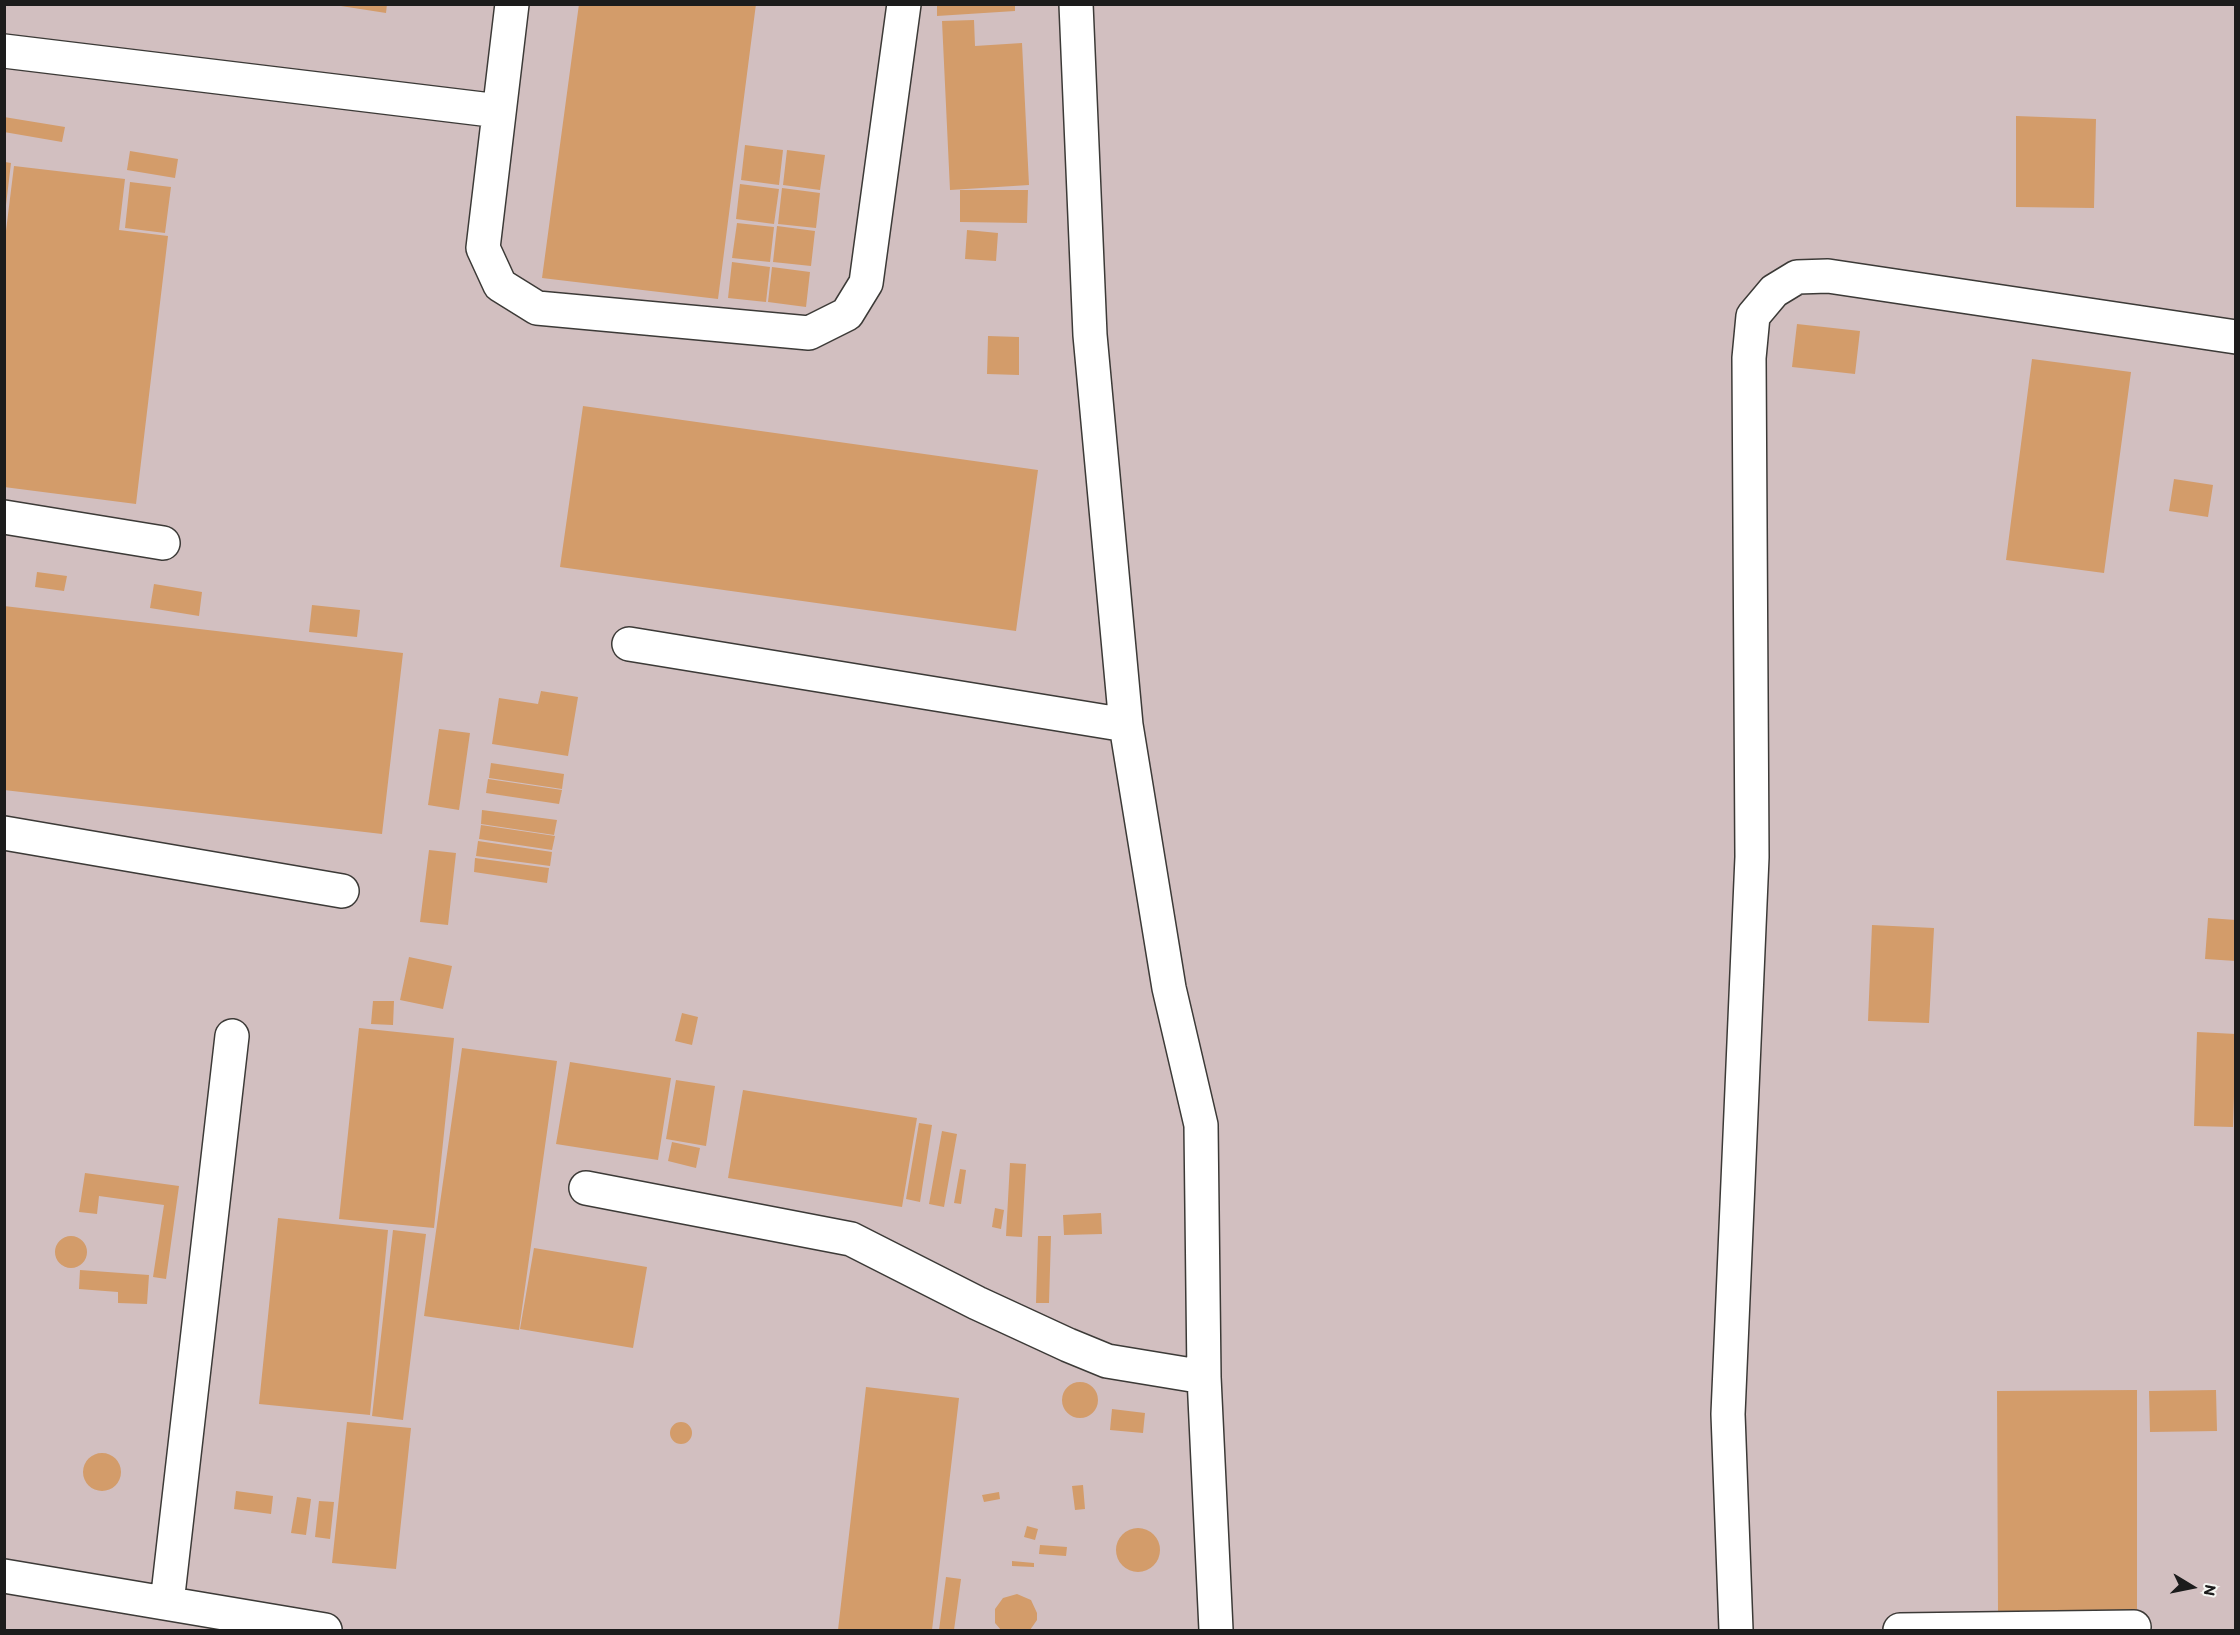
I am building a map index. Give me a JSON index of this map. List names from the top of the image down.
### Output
{
  "north": "right"
}
